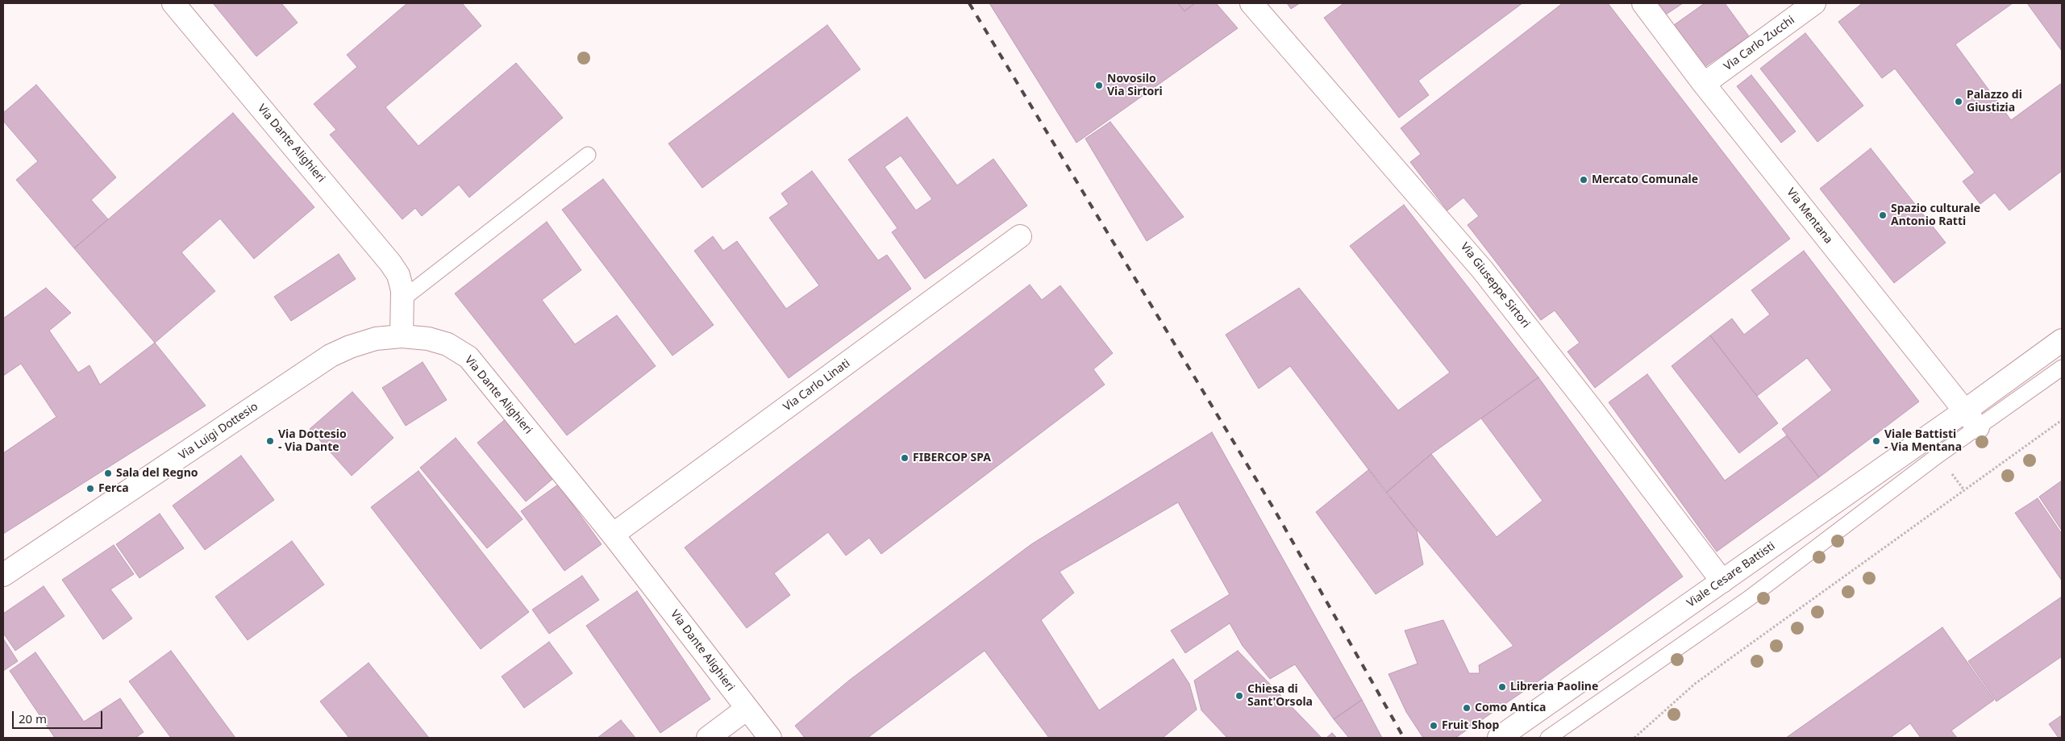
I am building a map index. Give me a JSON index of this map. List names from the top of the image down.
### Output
{
  "streets": {
    "street": [
      "Via Carlo Zucchi",
      "Via Dante Alighieri",
      "Via Mentana",
      "Via Giuseppe Sirtori",
      "Via Carlo Linati",
      "Via Luigi Dottesio",
      "Viale Cesare Battisti"
    ]
  },
  "crossings": [
    ["Via Carlo Zucchi", "Via Mentana"],
    ["Via Dante Alighieri", "Via Carlo Linati"],
    ["Via Dante Alighieri", "Via Luigi Dottesio"],
    ["Via Mentana", "Viale Cesare Battisti"],
    ["Via Giuseppe Sirtori", "Viale Cesare Battisti"]
  ],
  "places": [
    "Novosilo Via Sirtori",
    "Palazzo di Giustizia",
    "Mercato Comunale",
    "Spazio culturale Antonio Ratti",
    "Via Dottesio - Via Dante",
    "Viale Battisti - Via Mentana",
    "FIBERCOP SPA",
    "Sala del Regno",
    "Ferca",
    "Libreria Paoline",
    "Chiesa di Sant'Orsola",
    "Como Antica",
    "Fruit Shop"
  ],
  "scale_bar": "20 m"
}
